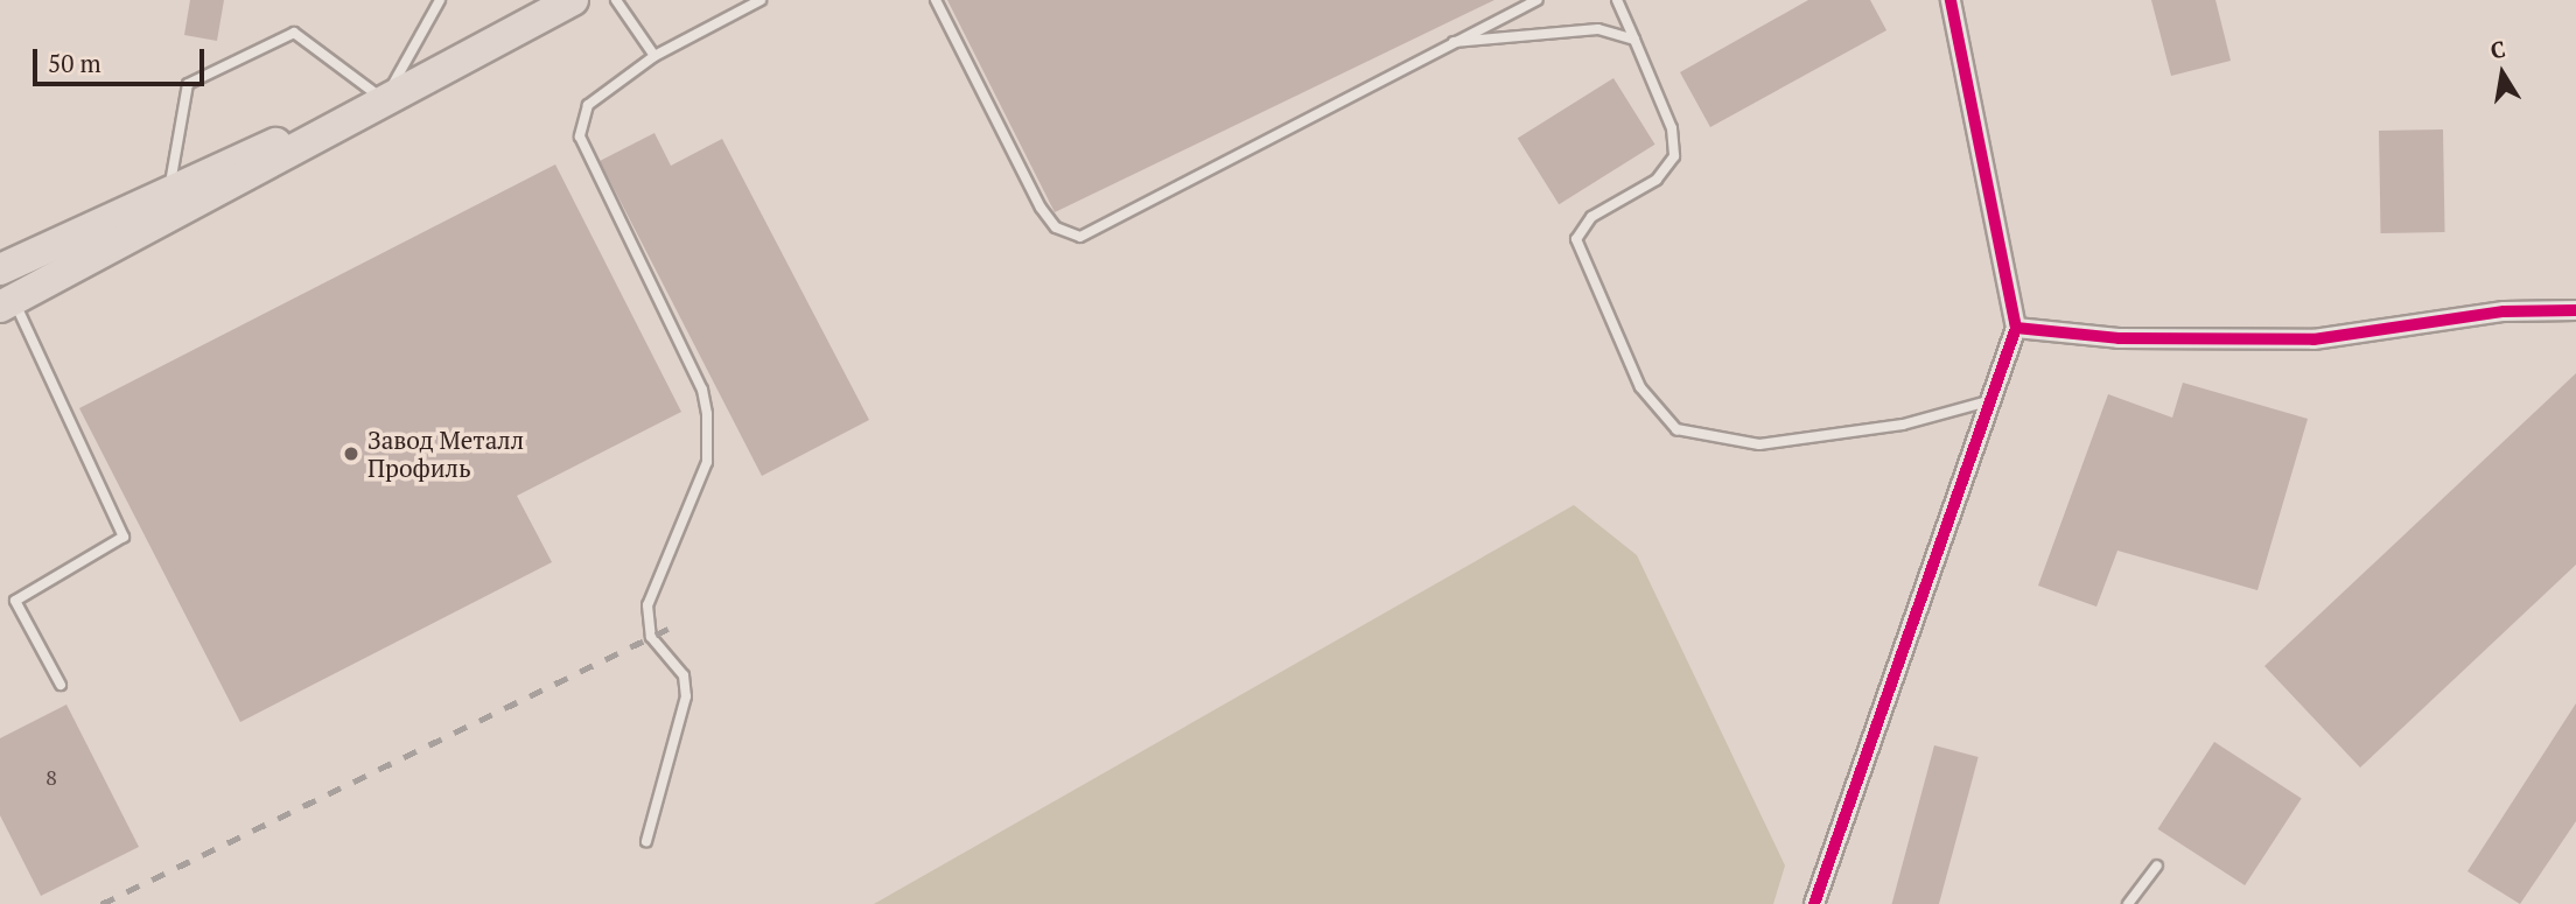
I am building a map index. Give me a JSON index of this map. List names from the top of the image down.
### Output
{
  "places": ["Завод Металл Профиль"],
  "house_numbers": ["8"],
  "scale_bar": "50 m",
  "north": "top"
}
